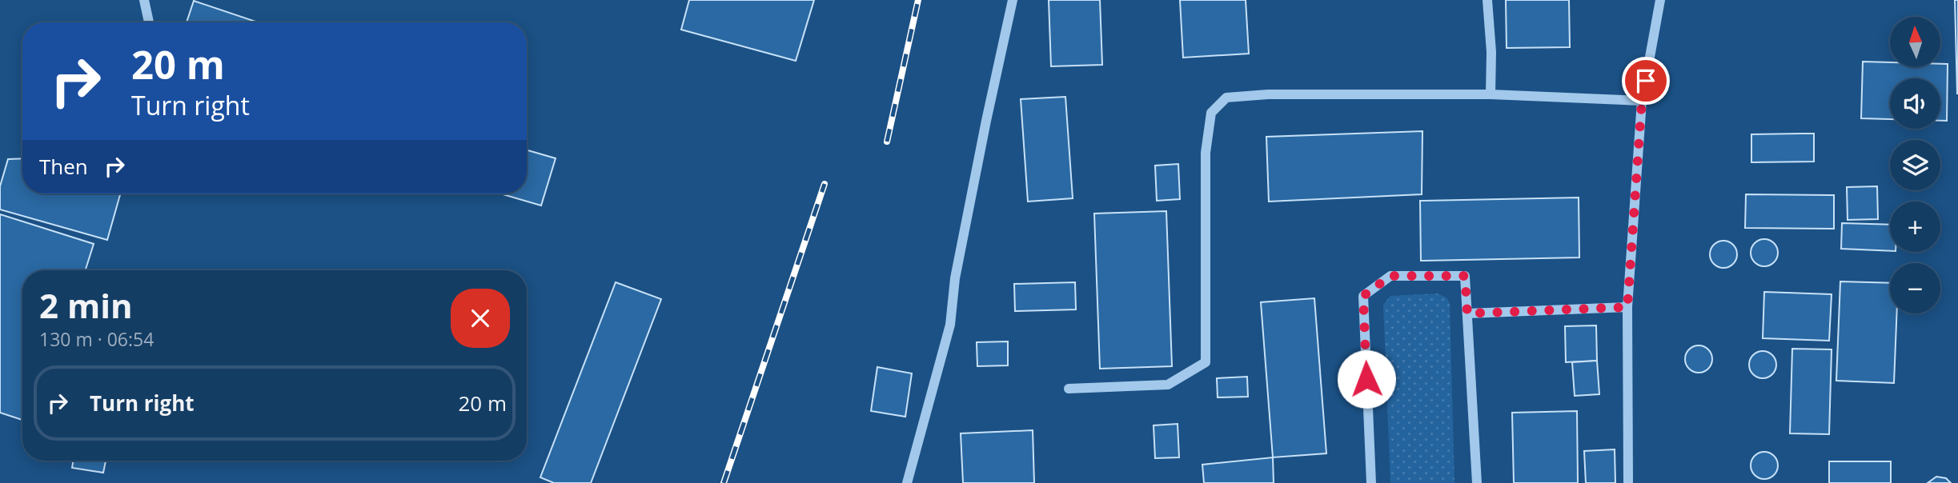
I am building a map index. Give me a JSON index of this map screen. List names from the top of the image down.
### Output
{
  "north": "top",
  "page": {
    "map_buttons": ["+", "−"],
    "turn": ["20 m", "Turn right"],
    "then": "Then",
    "heading": ["2 min", "130 m · 06:54"],
    "list": [
      {
        "name": "Turn right",
        "value": "20 m"
      }
    ]
  }
}
